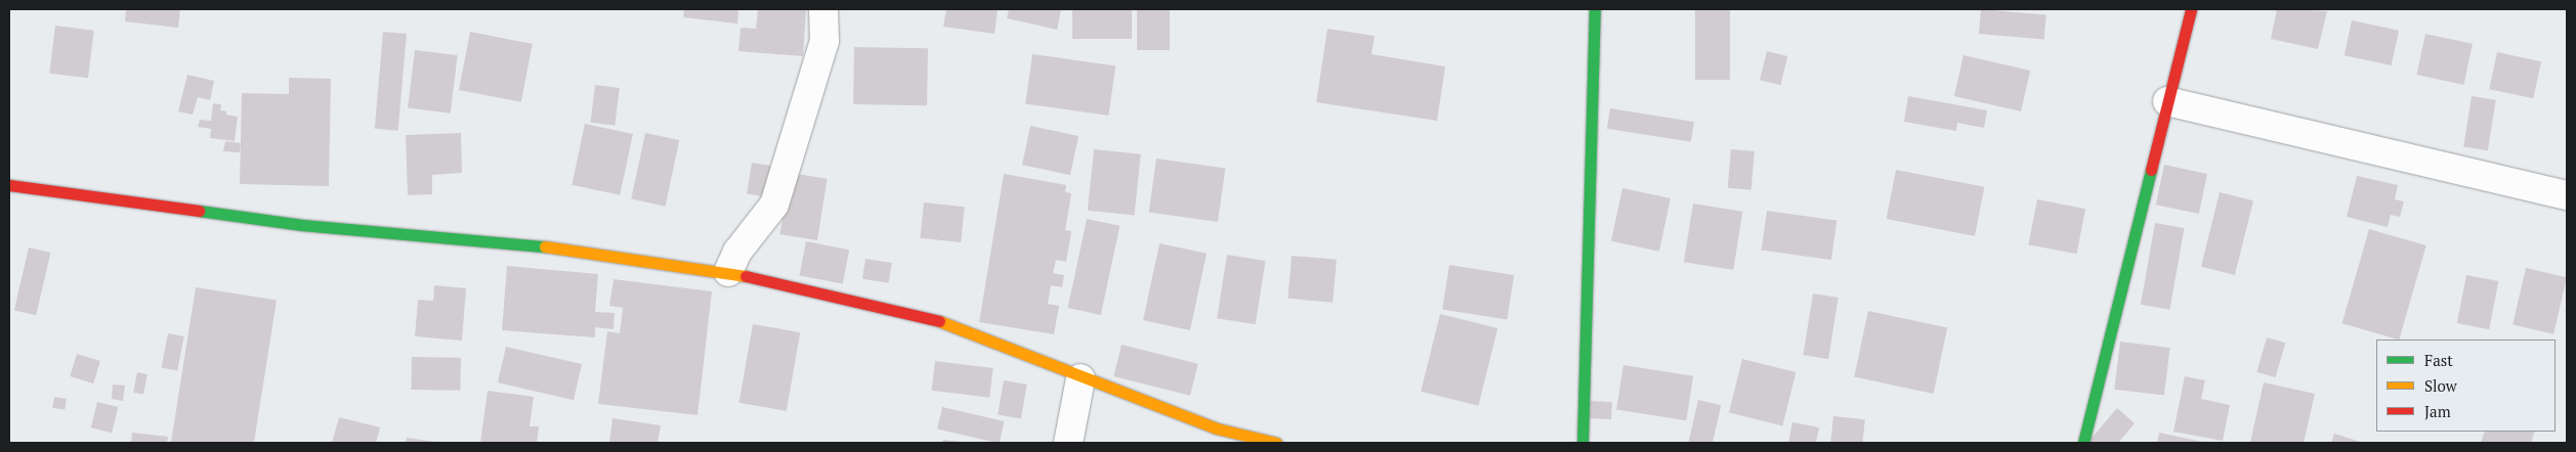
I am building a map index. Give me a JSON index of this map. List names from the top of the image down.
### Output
{
  "legend": ["Fast", "Slow", "Jam"]
}
